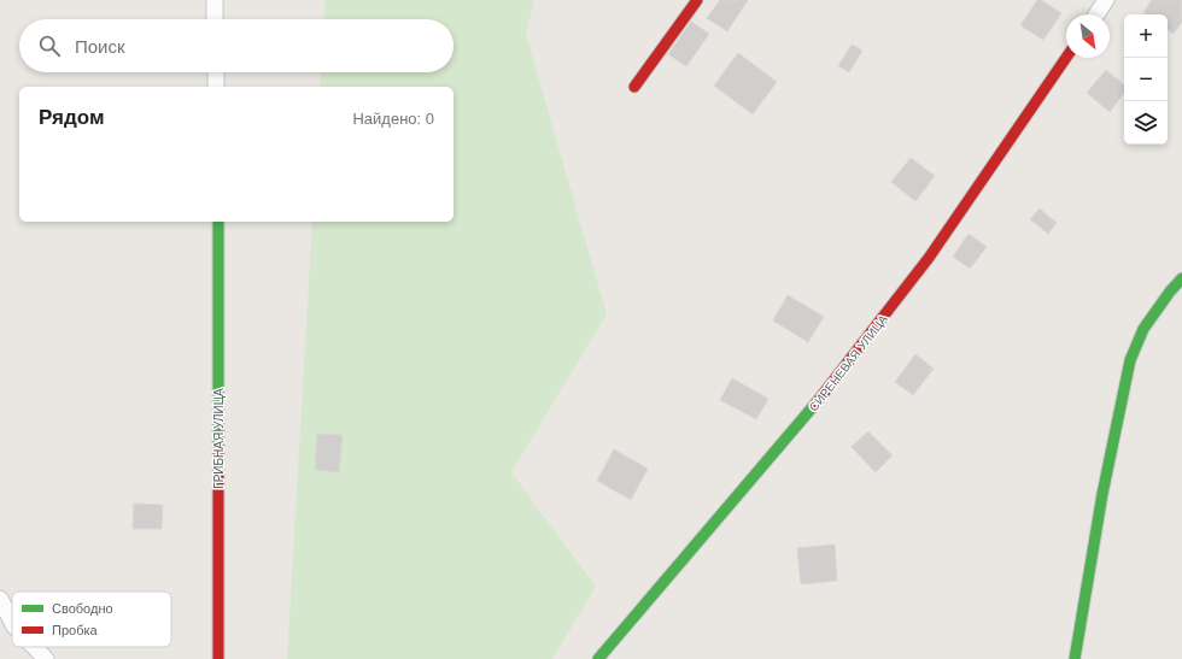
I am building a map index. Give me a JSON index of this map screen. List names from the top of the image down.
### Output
{
  "streets": {
    "street": ["СИРЕНЕВАЯ УЛИЦА", "ГРИБНАЯ УЛИЦА"]
  },
  "legend": ["Свободно", "Пробка"],
  "north": "bottom right",
  "page": {
    "map_buttons": ["+", "−"],
    "search": "Поиск",
    "heading": ["Рядом", "Найдено: 0"]
  }
}
